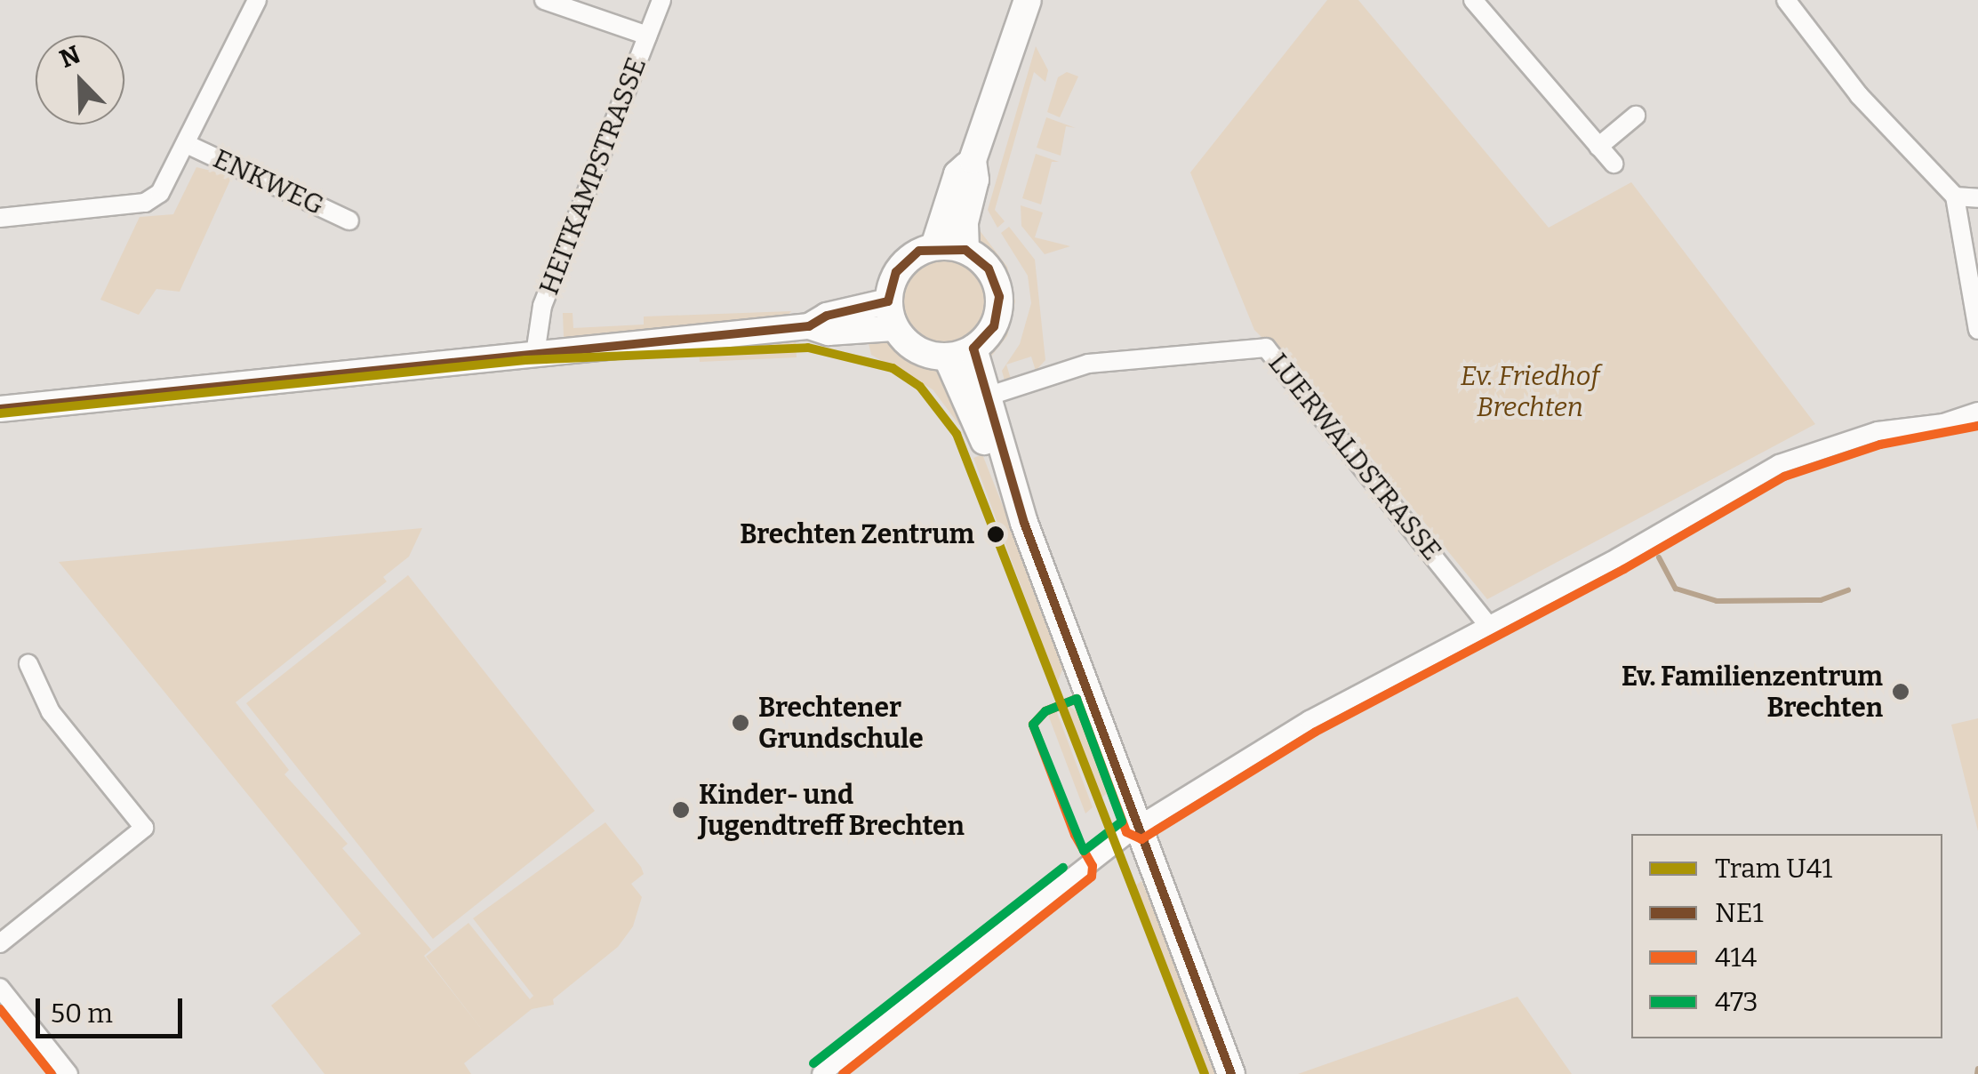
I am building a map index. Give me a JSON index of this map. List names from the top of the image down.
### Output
{
  "streets": {
    "street": ["HEITKAMPSTRASSE", "ENKWEG", "LUERWALDSTRASSE"]
  },
  "parks": ["Ev. Friedhof Brechten"],
  "places": [
    "Brechten Zentrum",
    "Ev. Familienzentrum Brechten",
    "Brechtener Grundschule",
    "Kinder- und Jugendtreff Brechten"
  ],
  "lines": [
    "transit line NE1",
    "tram line U41",
    "transit line 414",
    "transit line 473"
  ],
  "legend": [
    "Tram U41",
    "NE1",
    "414",
    "473"
  ],
  "scale_bar": "50 m",
  "north": "top left"
}
